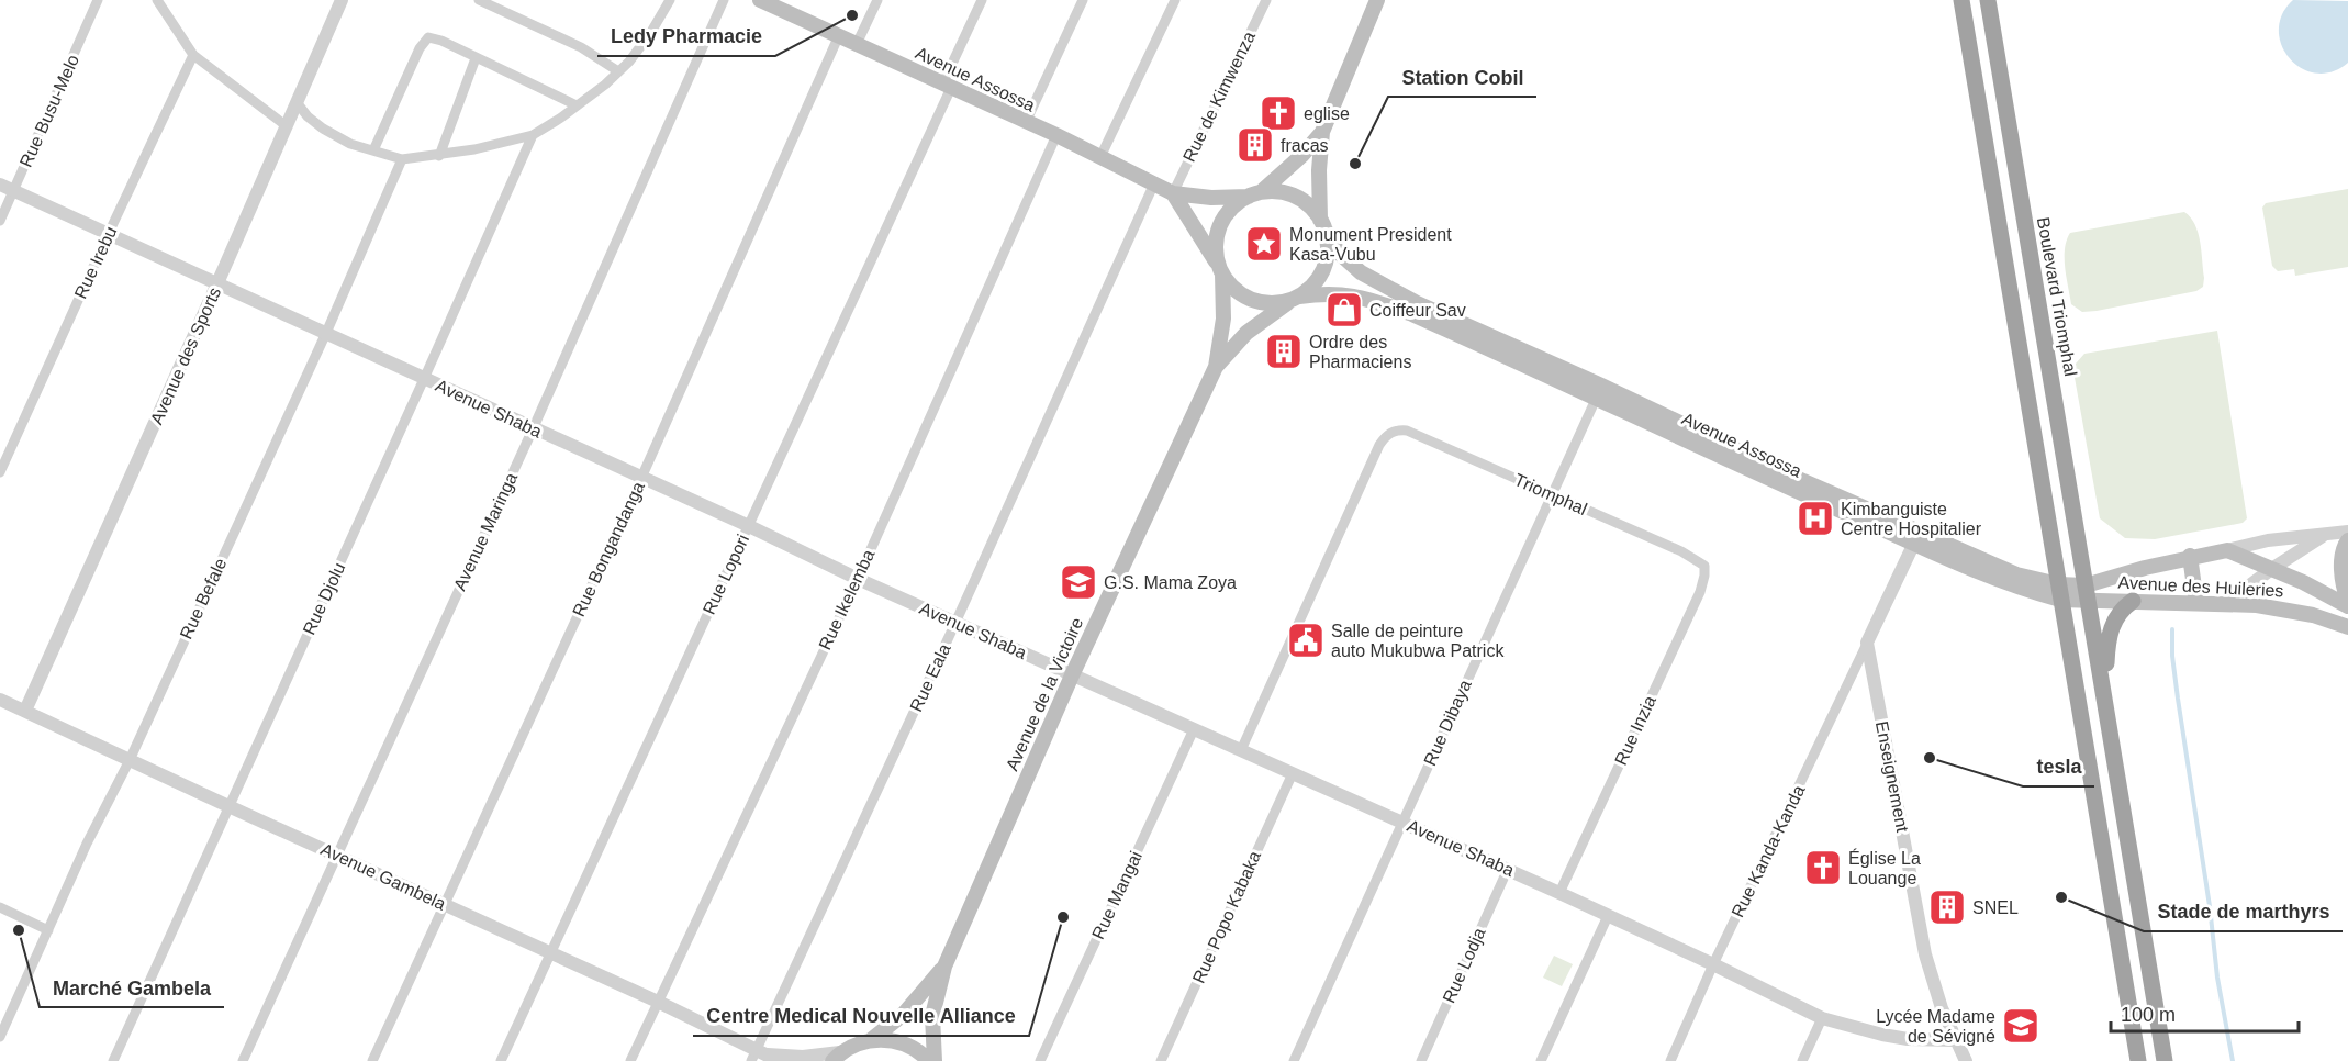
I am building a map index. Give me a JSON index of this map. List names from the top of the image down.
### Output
{
  "streets": {
    "highway": ["Boulevard Triomphal"],
    "main road": ["Avenue Assossa", "Avenue des Huileries", "Avenue de la Victoire"],
    "street": [
      "Rue de Kimwenza",
      "Rue Busu-Melo",
      "Rue Irebu",
      "Avenue des Sports",
      "Avenue Shaba",
      "Triomphal",
      "Avenue Maringa",
      "Rue Bongandanga",
      "Rue Lopori",
      "Rue Befale",
      "Rue Djolu",
      "Rue Ikelemba",
      "Rue Eala",
      "Rue Dibaya",
      "Rue Inzia",
      "Enseignement",
      "Rue Kanda-Kanda",
      "Avenue Gambela",
      "Rue Mangai",
      "Rue Popo Kabaka",
      "Rue Lodja"
    ]
  },
  "crossings": [
    ["Avenue Assossa", "Rue de Kimwenza"],
    ["Avenue Assossa", "Boulevard Triomphal"],
    ["Avenue Assossa", "Rue Bongandanga"],
    ["Avenue Assossa", "Rue Lopori"],
    ["Avenue Assossa", "Avenue des Huileries"],
    ["Avenue Assossa", "Rue Ikelemba"],
    ["Avenue Assossa", "Rue Eala"],
    ["Avenue Assossa", "Rue Dibaya"],
    ["Rue Busu-Melo", "Avenue Shaba"],
    ["Rue Irebu", "Avenue Shaba"],
    ["Boulevard Triomphal", "Avenue des Huileries"],
    ["Avenue des Sports", "Avenue Shaba"],
    ["Avenue des Sports", "Avenue Gambela"],
    ["Avenue Shaba", "Triomphal"],
    ["Avenue Shaba", "Avenue Maringa"],
    ["Avenue Shaba", "Rue Bongandanga"],
    ["Avenue Shaba", "Rue Lopori"],
    ["Avenue Shaba", "Rue Befale"],
    ["Avenue Shaba", "Rue Djolu"],
    ["Avenue Shaba", "Rue Ikelemba"],
    ["Avenue Shaba", "Rue Eala"],
    ["Avenue Shaba", "Avenue de la Victoire"],
    ["Avenue Shaba", "Rue Dibaya"],
    ["Avenue Shaba", "Rue Inzia"],
    ["Avenue Shaba", "Enseignement"],
    ["Avenue Shaba", "Rue Kanda-Kanda"],
    ["Avenue Shaba", "Rue Mangai"],
    ["Avenue Shaba", "Rue Popo Kabaka"],
    ["Avenue Shaba", "Rue Lodja"],
    ["Triomphal", "Rue Dibaya"],
    ["Triomphal", "Rue Inzia"],
    ["Avenue Maringa", "Avenue Gambela"],
    ["Rue Bongandanga", "Avenue Gambela"],
    ["Rue Lopori", "Avenue Gambela"],
    ["Rue Befale", "Avenue Gambela"],
    ["Rue Djolu", "Avenue Gambela"],
    ["Rue Ikelemba", "Avenue Gambela"],
    ["Rue Eala", "Avenue Gambela"],
    ["Enseignement", "Rue Kanda-Kanda"]
  ],
  "places": {
    "other": [
      "Ledy Pharmacie",
      "Station Cobil",
      "tesla",
      "Stade de marthyrs",
      "Centre Medical Nouvelle Alliance",
      "Marché Gambela"
    ],
    "church": ["eglise", "Église La Louange"],
    "building": ["fracas", "Ordre des Pharmaciens", "SNEL"],
    "place": ["Monument President Kasa-Vubu"],
    "shop": ["Coiffeur Sav"],
    "hospital": ["Kimbanguiste Centre Hospitalier"],
    "school or university": ["G.S. Mama Zoya", "Lycée Madame de Sévigné"],
    "public building": ["Salle de peinture auto Mukubwa Patrick"]
  },
  "scale_bar": "100 m"
}
